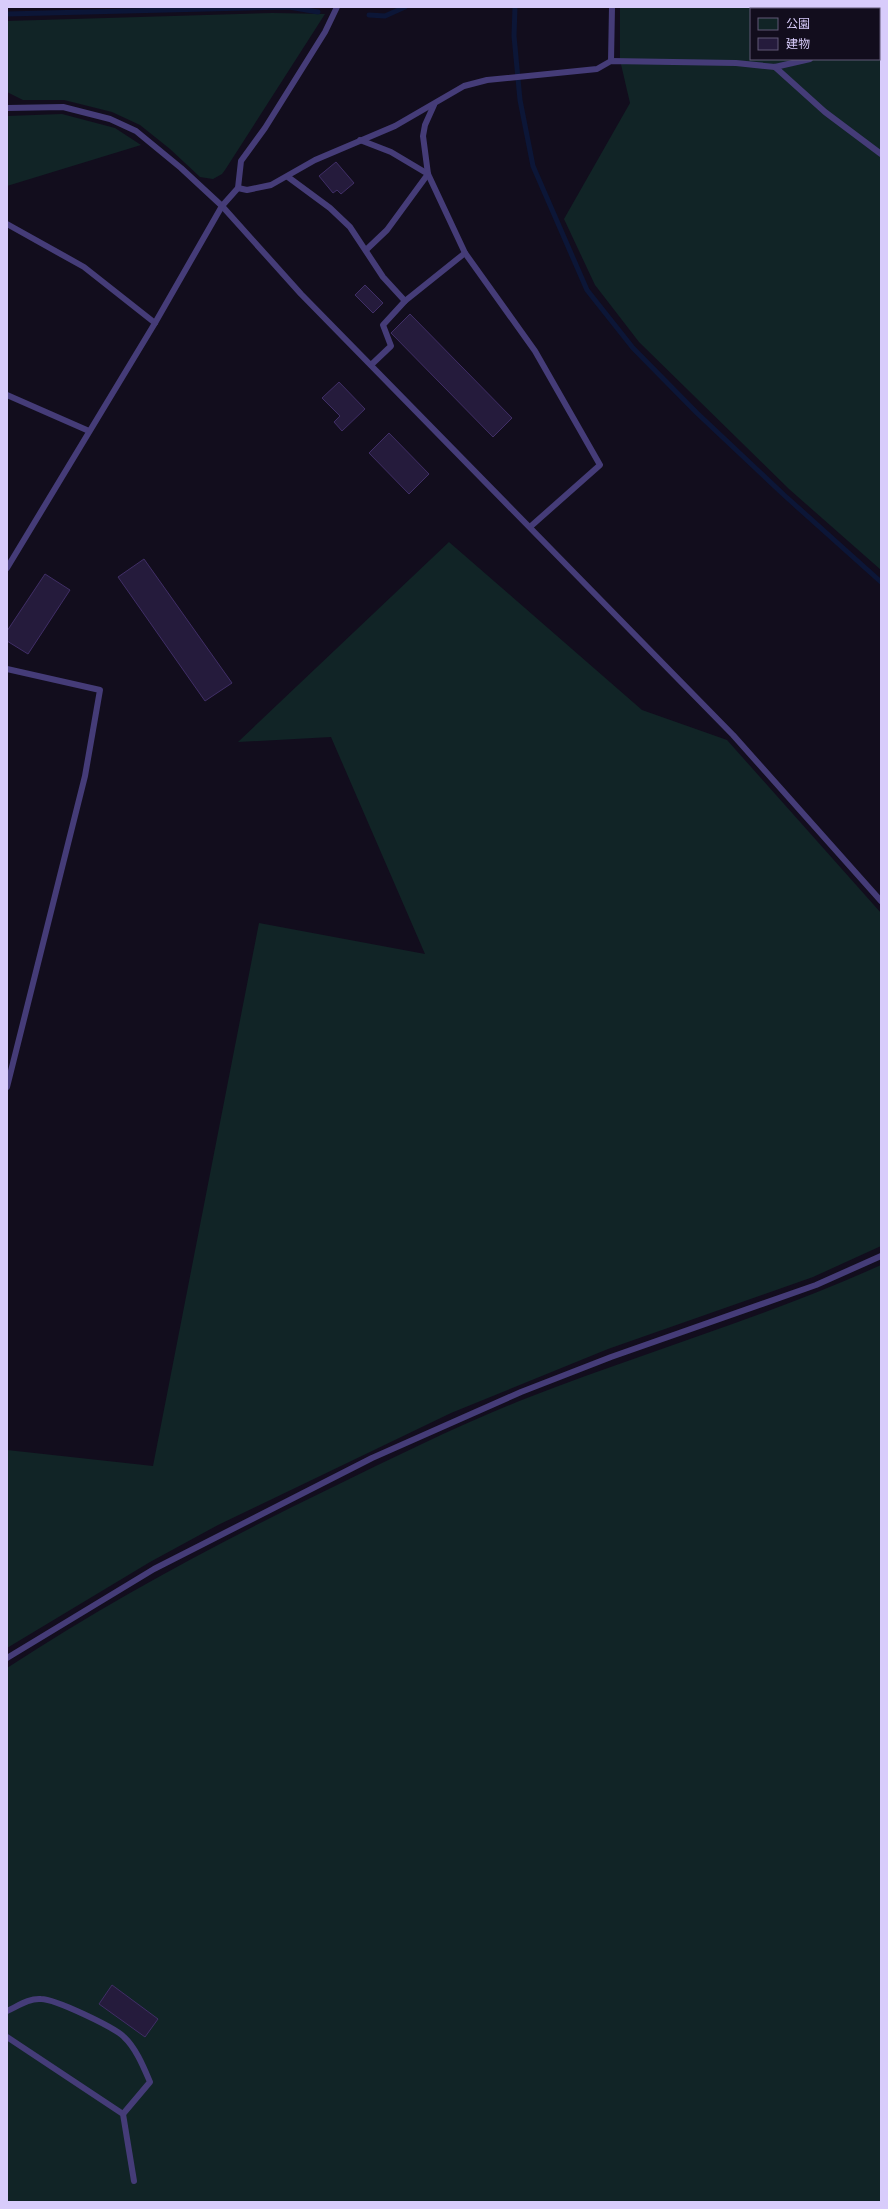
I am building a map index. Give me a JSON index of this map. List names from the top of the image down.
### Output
{
  "legend": ["公園", "建物"]
}
